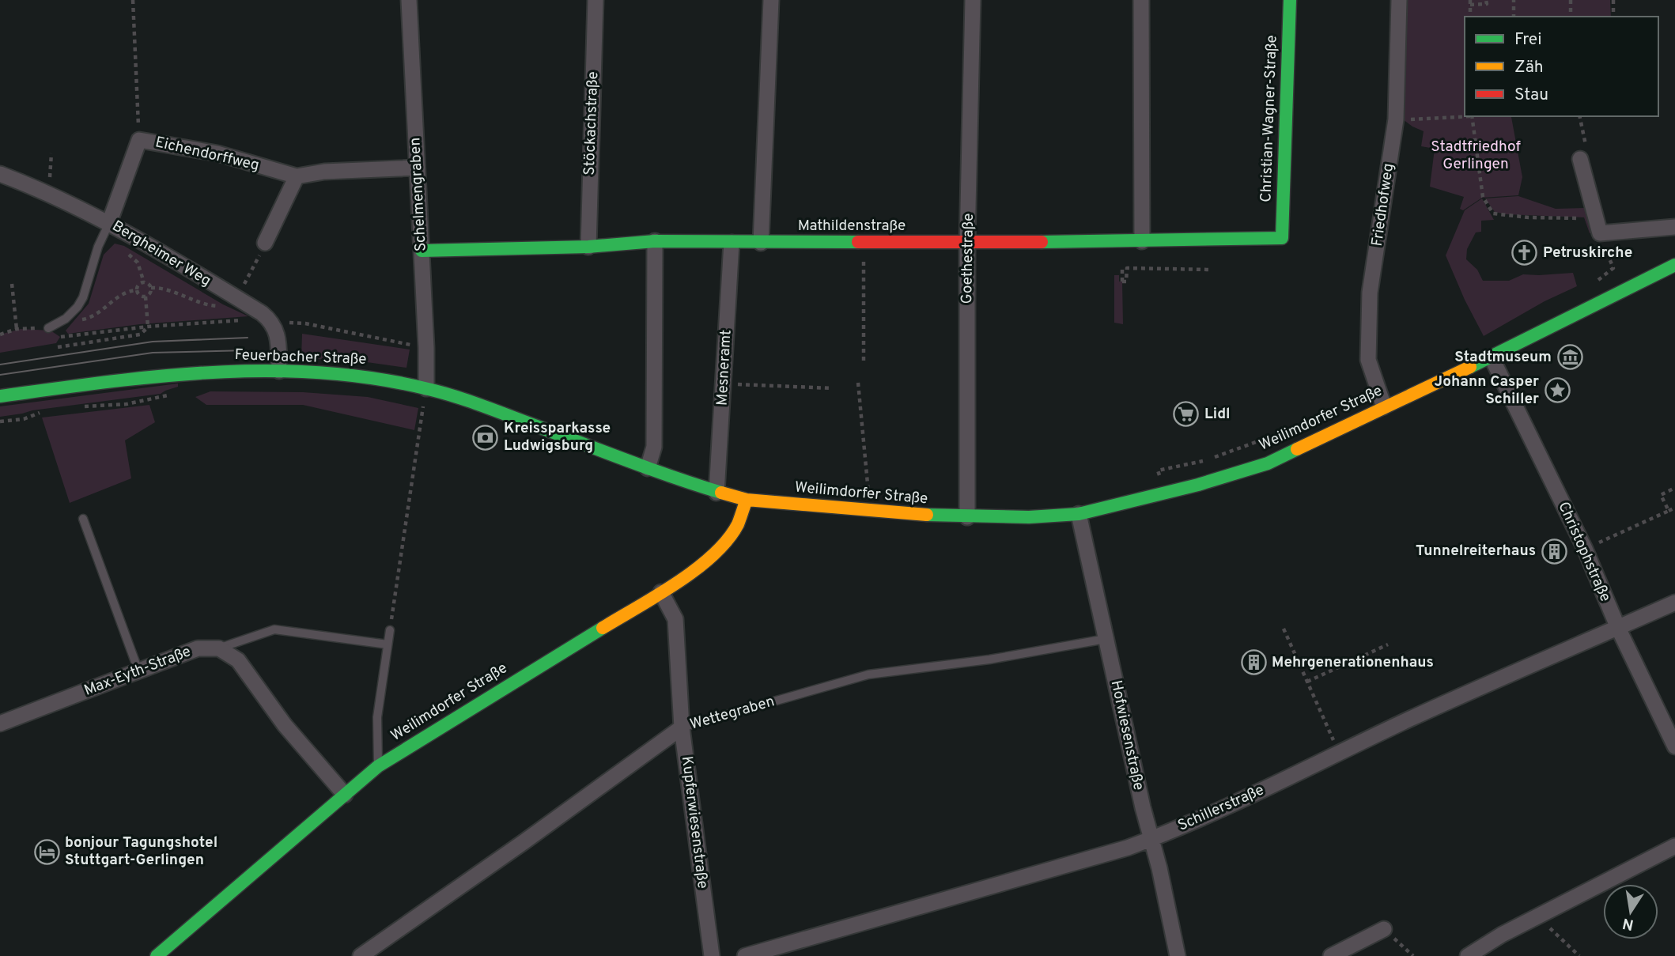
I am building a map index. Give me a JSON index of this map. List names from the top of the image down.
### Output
{
  "streets": {
    "main road": [
      "Christian-Wagner-Straße",
      "Mathildenstraße",
      "Feuerbacher Straße",
      "Weilimdorfer Straße"
    ],
    "street": [
      "Stöckachstraße",
      "Eichendorffweg",
      "Schelmengraben",
      "Friedhofweg",
      "Bergheimer Weg",
      "Goethestraße",
      "Mesneramt",
      "Christophstraße",
      "Max-Eyth-Straße",
      "Wettegraben",
      "Hofwiesenstraße",
      "Schillerstraße",
      "Kupferwiesenstraße"
    ]
  },
  "crossings": [
    ["Christian-Wagner-Straße", "Mathildenstraße"],
    ["Stöckachstraße", "Mathildenstraße"],
    ["Eichendorffweg", "Schelmengraben"],
    ["Eichendorffweg", "Bergheimer Weg"],
    ["Schelmengraben", "Mathildenstraße"],
    ["Schelmengraben", "Feuerbacher Straße"],
    ["Friedhofweg", "Weilimdorfer Straße"],
    ["Mathildenstraße", "Goethestraße"],
    ["Mathildenstraße", "Mesneramt"],
    ["Goethestraße", "Weilimdorfer Straße"],
    ["Feuerbacher Straße", "Mesneramt"],
    ["Feuerbacher Straße", "Weilimdorfer Straße"],
    ["Weilimdorfer Straße", "Christophstraße"],
    ["Weilimdorfer Straße", "Hofwiesenstraße"],
    ["Weilimdorfer Straße", "Kupferwiesenstraße"],
    ["Christophstraße", "Schillerstraße"],
    ["Wettegraben", "Hofwiesenstraße"],
    ["Wettegraben", "Kupferwiesenstraße"],
    ["Hofwiesenstraße", "Schillerstraße"]
  ],
  "parks": ["Stadtfriedhof Gerlingen"],
  "places": {
    "church": ["Petruskirche"],
    "museum": ["Stadtmuseum"],
    "place": ["Johann Casper Schiller"],
    "supermarket": ["Lidl"],
    "bank": ["Kreissparkasse Ludwigsburg"],
    "building": ["Tunnelreiterhaus", "Mehrgenerationenhaus"],
    "hotel": ["bonjour Tagungshotel Stuttgart-Gerlingen"]
  },
  "legend": ["Frei", "Zäh", "Stau"],
  "north": "bottom"
}
